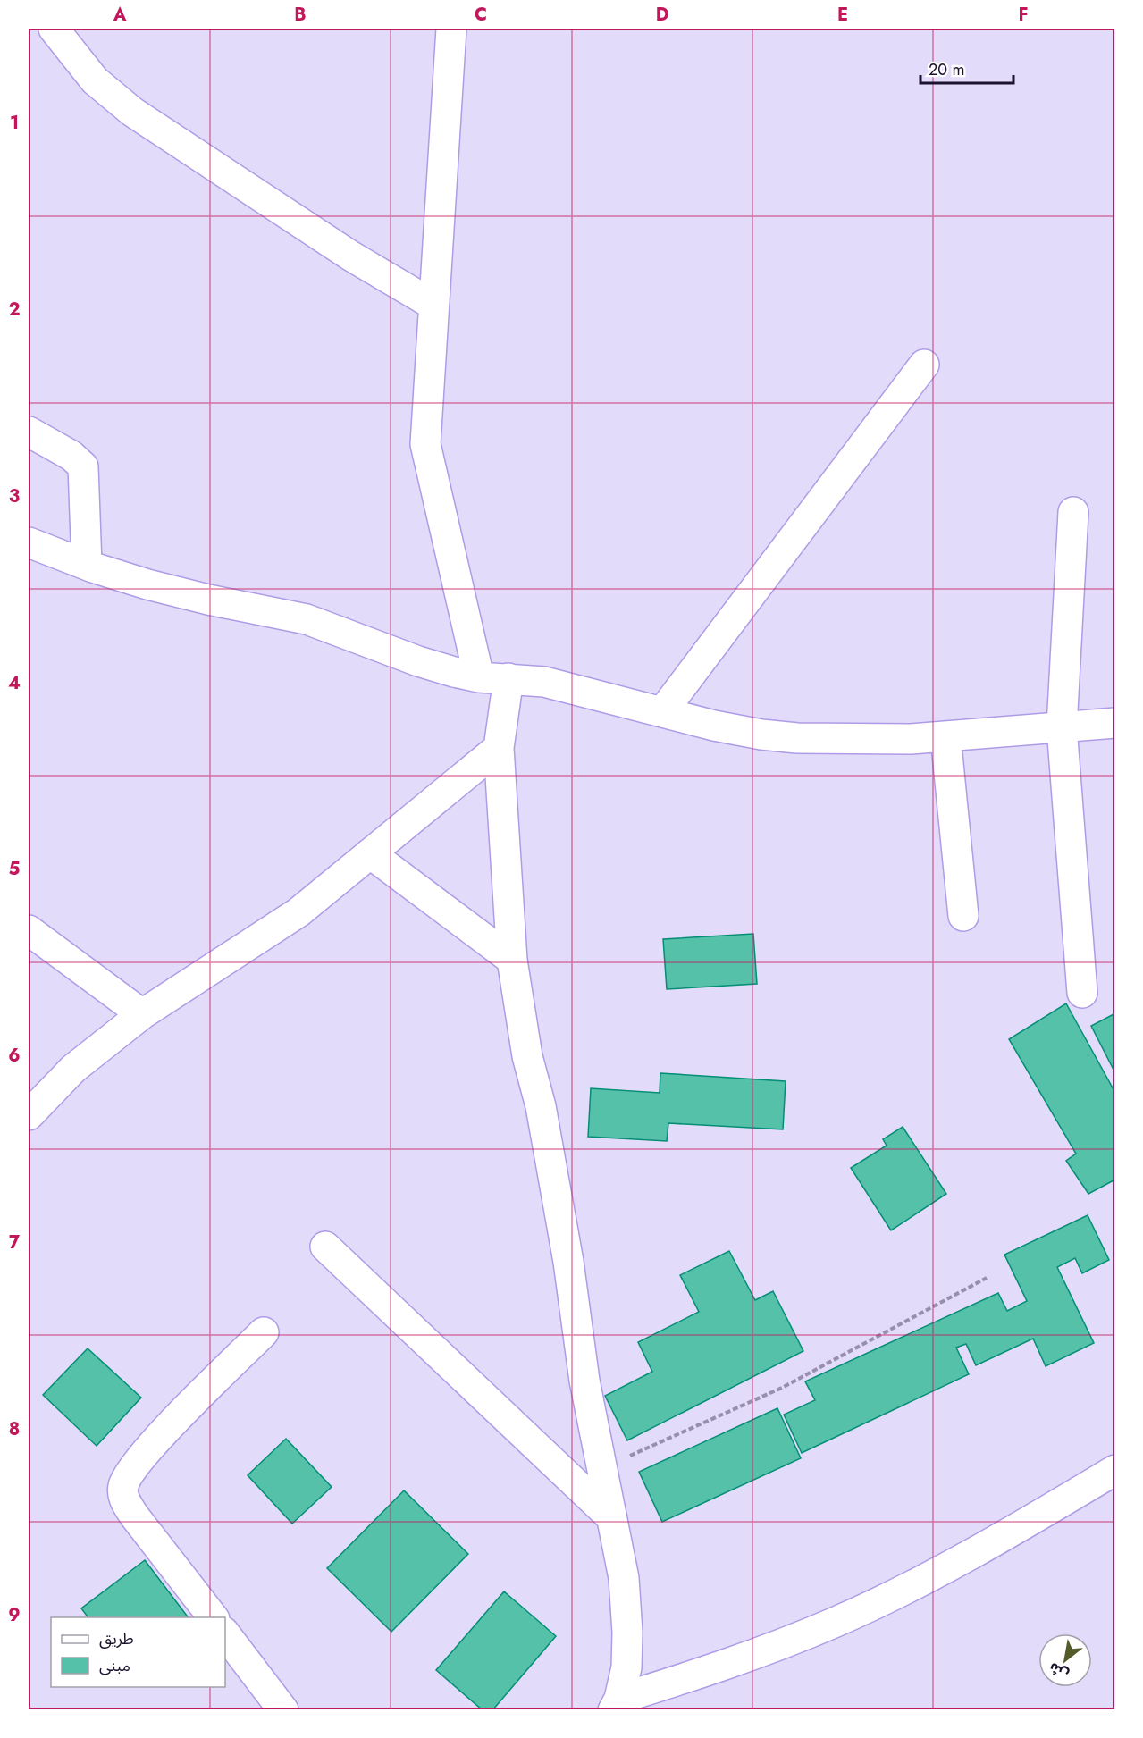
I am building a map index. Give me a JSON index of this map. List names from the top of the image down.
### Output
{
  "legend": ["طريق", "مبنى"],
  "scale_bar": "20 m",
  "north": "bottom left",
  "grid": {
    "columns": [
      "A",
      "B",
      "C",
      "D",
      "E",
      "F"
    ],
    "rows": [
      "1",
      "2",
      "3",
      "4",
      "5",
      "6",
      "7",
      "8",
      "9"
    ]
  }
}
